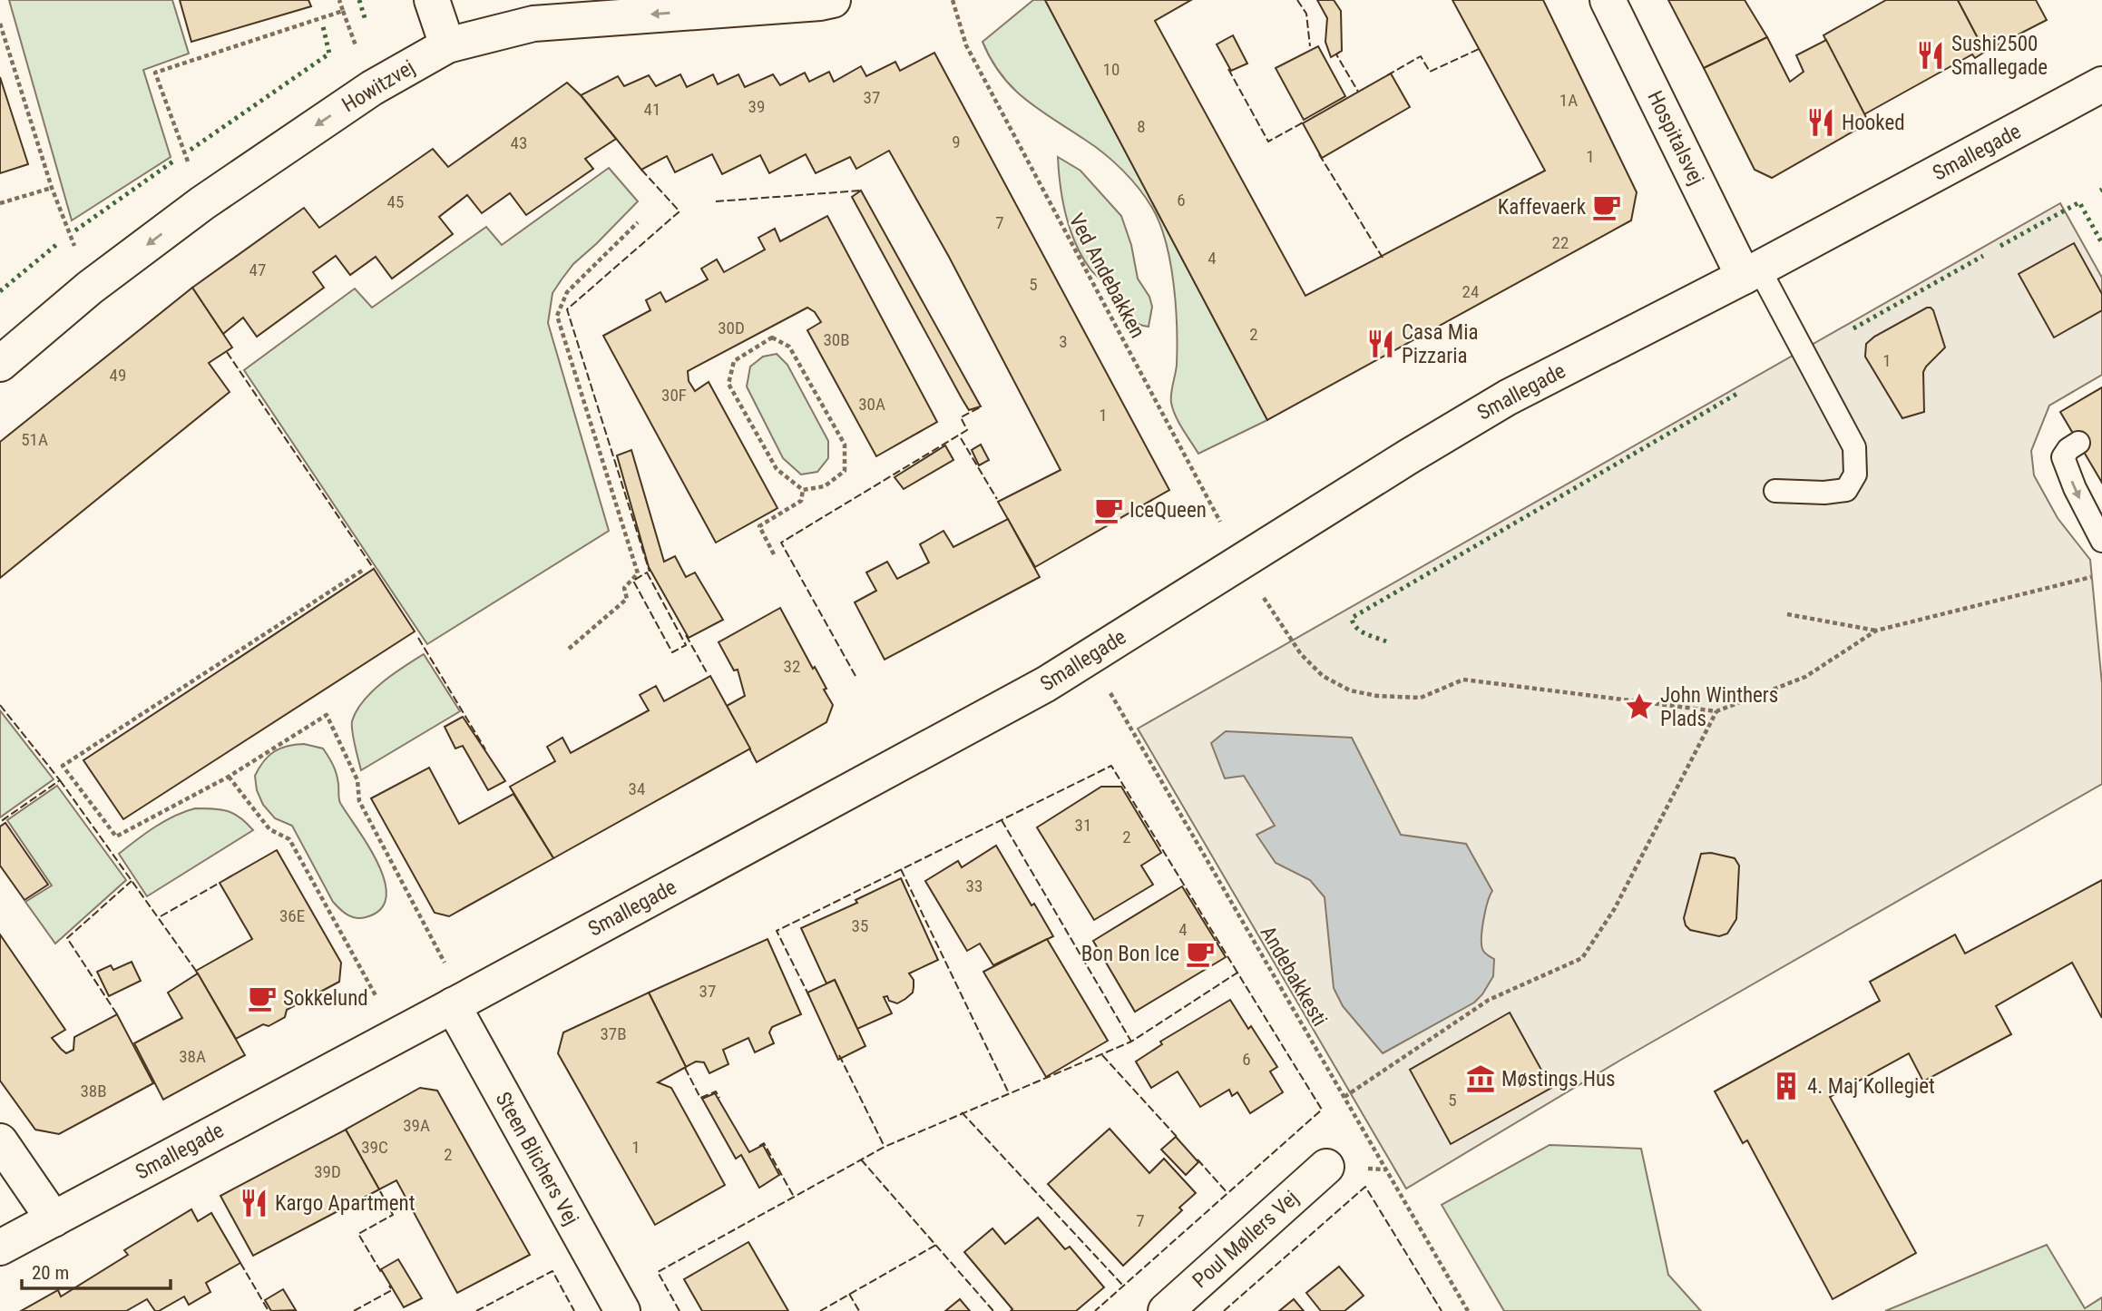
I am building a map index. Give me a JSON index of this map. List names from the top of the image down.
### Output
{
  "streets": {
    "street": [
      "Howitzvej",
      "Hospitalsvej",
      "Smallegade",
      "Steen Blichers Vej",
      "Poul Møllers Vej"
    ],
    "path": ["Ved Andebakken", "Andebakkesti"]
  },
  "crossings": [
    ["Hospitalsvej", "Smallegade"],
    ["Smallegade", "Ved Andebakken"],
    ["Smallegade", "Andebakkesti"],
    ["Smallegade", "Steen Blichers Vej"]
  ],
  "one_way": ["Howitzvej"],
  "places": {
    "restaurant": [
      "Sushi2500 Smallegade",
      "Hooked",
      "Casa Mia Pizzaria",
      "Kargo Apartment"
    ],
    "cafe": [
      "Kaffevaerk",
      "IceQueen",
      "Bon Bon Ice",
      "Sokkelund"
    ],
    "place": ["John Winthers Plads"],
    "museum": ["Møstings Hus"],
    "building": ["4. Maj Kollegiet"]
  },
  "house_numbers": [
    "10",
    "37",
    "1A",
    "39",
    "41",
    "8",
    "9",
    "43",
    "1",
    "6",
    "45",
    "7",
    "22",
    "4",
    "47",
    "5",
    "24",
    "30D",
    "2",
    "30B",
    "3",
    "1",
    "49",
    "30F",
    "30A",
    "1",
    "51A",
    "32",
    "34",
    "31",
    "2",
    "33",
    "36E",
    "35",
    "4",
    "37",
    "37B",
    "38A",
    "6",
    "38B",
    "5",
    "39A",
    "39C",
    "1",
    "2",
    "39D",
    "7"
  ],
  "scale_bar": "20 m"
}
